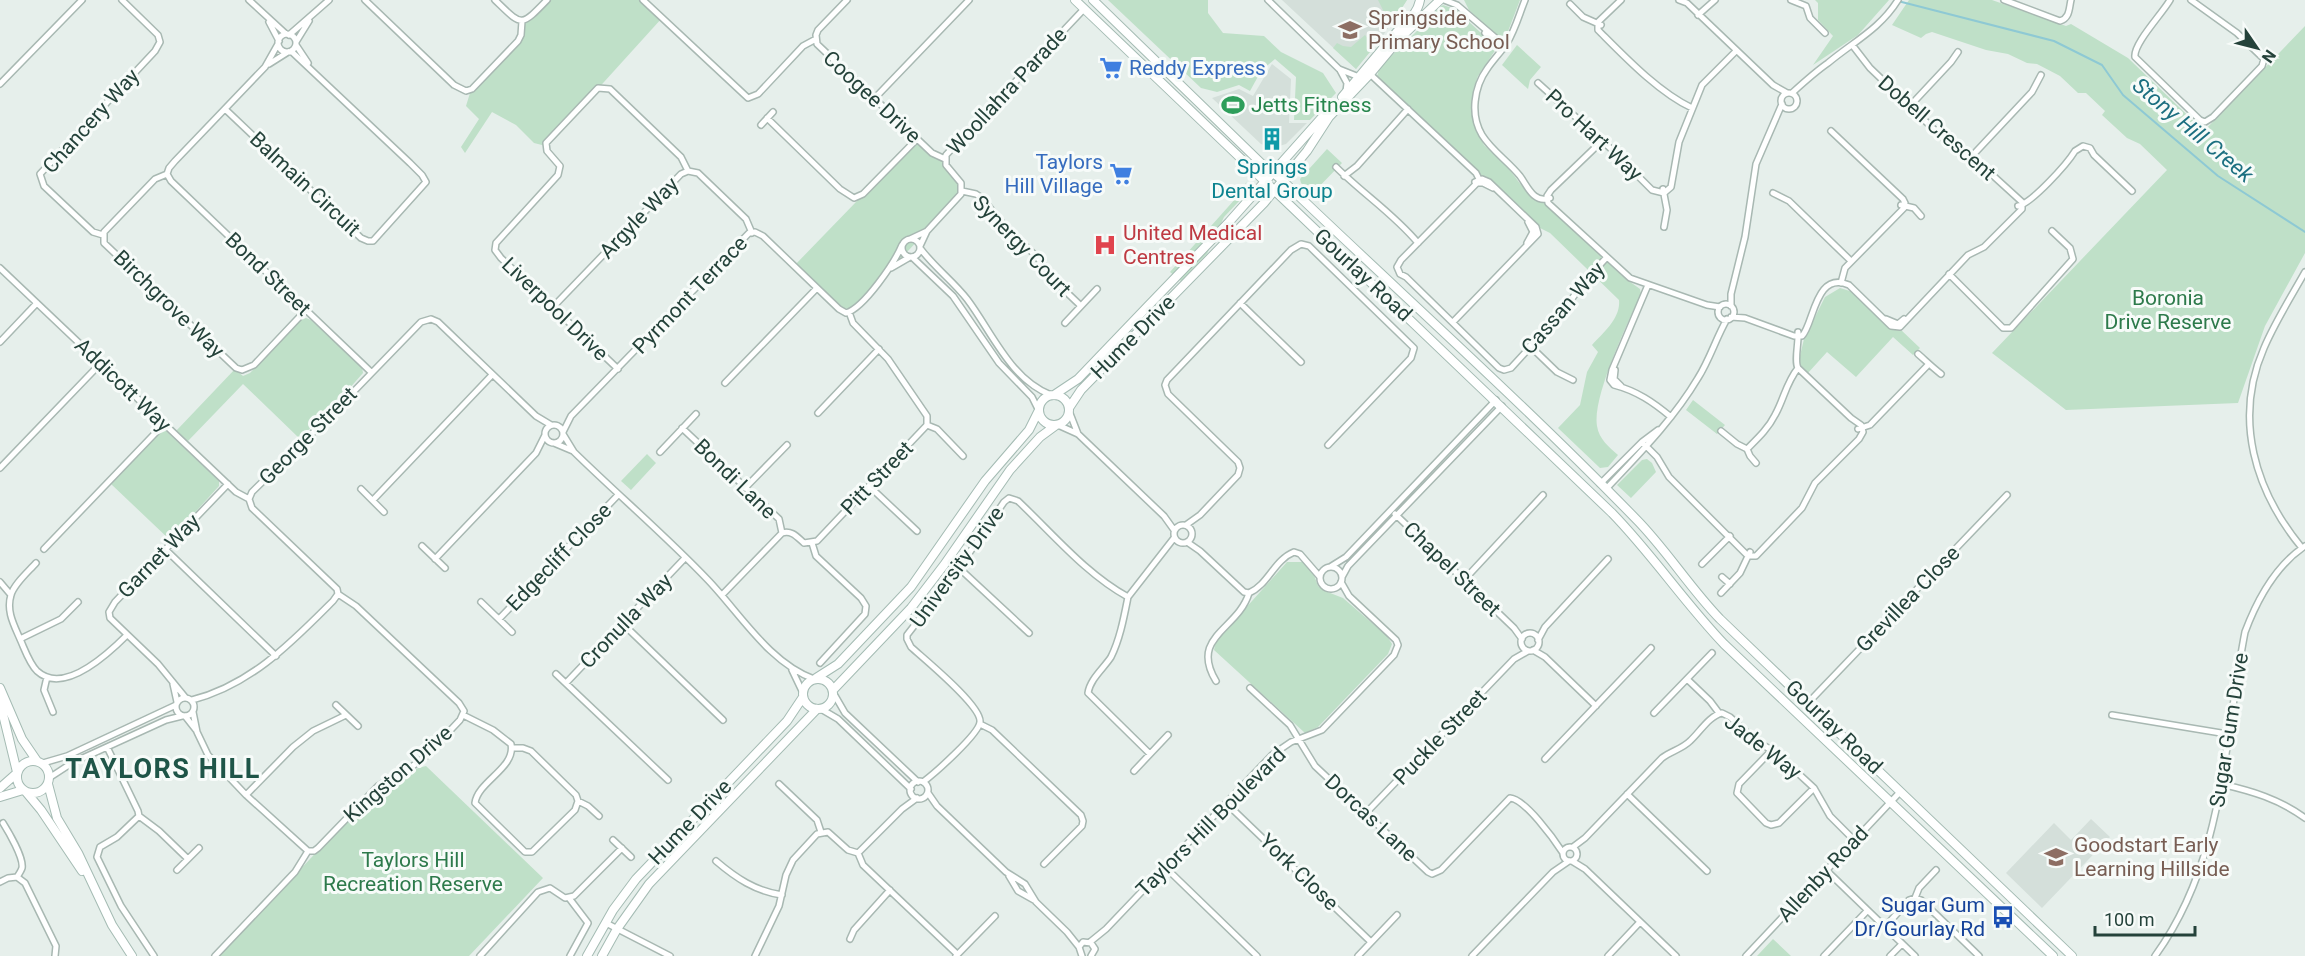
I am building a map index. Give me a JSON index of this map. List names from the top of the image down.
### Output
{
  "streets": {
    "street": [
      "Woollahra Parade",
      "Coogee Drive",
      "Chancery Way",
      "Dobell Crescent",
      "Pro Hart Way",
      "Balmain Circuit",
      "Argyle Way",
      "Synergy Court",
      "Bond Street",
      "Gourlay Road",
      "Pyrmont Terrace",
      "Birchgrove Way",
      "Cassan Way",
      "Liverpool Drive",
      "Hume Drive",
      "Addicott Way",
      "George Street",
      "Pitt Street",
      "Bondi Lane",
      "Garnet Way",
      "Edgecliff Close",
      "University Drive",
      "Chapel Street",
      "Grevillea Close",
      "Cronulla Way",
      "Sugar Gum Drive",
      "Puckle Street",
      "Jade Way",
      "Kingston Drive",
      "Dorcas Lane",
      "Taylors Hill Boulevard",
      "York Close",
      "Allenby Road"
    ]
  },
  "crossings": [
    ["Woollahra Parade", "Coogee Drive"],
    ["Woollahra Parade", "Synergy Court"],
    ["Woollahra Parade", "Gourlay Road"],
    ["Chancery Way", "Birchgrove Way"],
    ["Balmain Circuit", "Birchgrove Way"],
    ["Argyle Way", "Pyrmont Terrace"],
    ["Argyle Way", "Liverpool Drive"],
    ["Bond Street", "Birchgrove Way"],
    ["Bond Street", "George Street"],
    ["Gourlay Road", "Hume Drive"],
    ["Gourlay Road", "Grevillea Close"],
    ["Gourlay Road", "Allenby Road"],
    ["Pyrmont Terrace", "Liverpool Drive"],
    ["Pyrmont Terrace", "George Street"],
    ["Pyrmont Terrace", "Pitt Street"],
    ["Addicott Way", "George Street"],
    ["Addicott Way", "Garnet Way"],
    ["George Street", "Kingston Drive"],
    ["Chapel Street", "Puckle Street"],
    ["Puckle Street", "Dorcas Lane"],
    ["Jade Way", "Dorcas Lane"],
    ["Jade Way", "Allenby Road"],
    ["Dorcas Lane", "Taylors Hill Boulevard"],
    ["Taylors Hill Boulevard", "York Close"]
  ],
  "districts": ["TAYLORS HILL"],
  "water": ["Stony Hill Creek"],
  "parks": ["Boronia Drive Reserve", "Taylors Hill Recreation Reserve"],
  "places": {
    "school or university": ["Springside Primary School", "Goodstart Early Learning Hillside"],
    "supermarket": ["Reddy Express", "Taylors Hill Village"],
    "sports": ["Jetts Fitness"],
    "building": ["Springs Dental Group"],
    "hospital": ["United Medical Centres"],
    "bus stop": ["Sugar Gum Dr/Gourlay Rd"]
  },
  "scale_bar": "100 m",
  "north": "bottom right"
}
